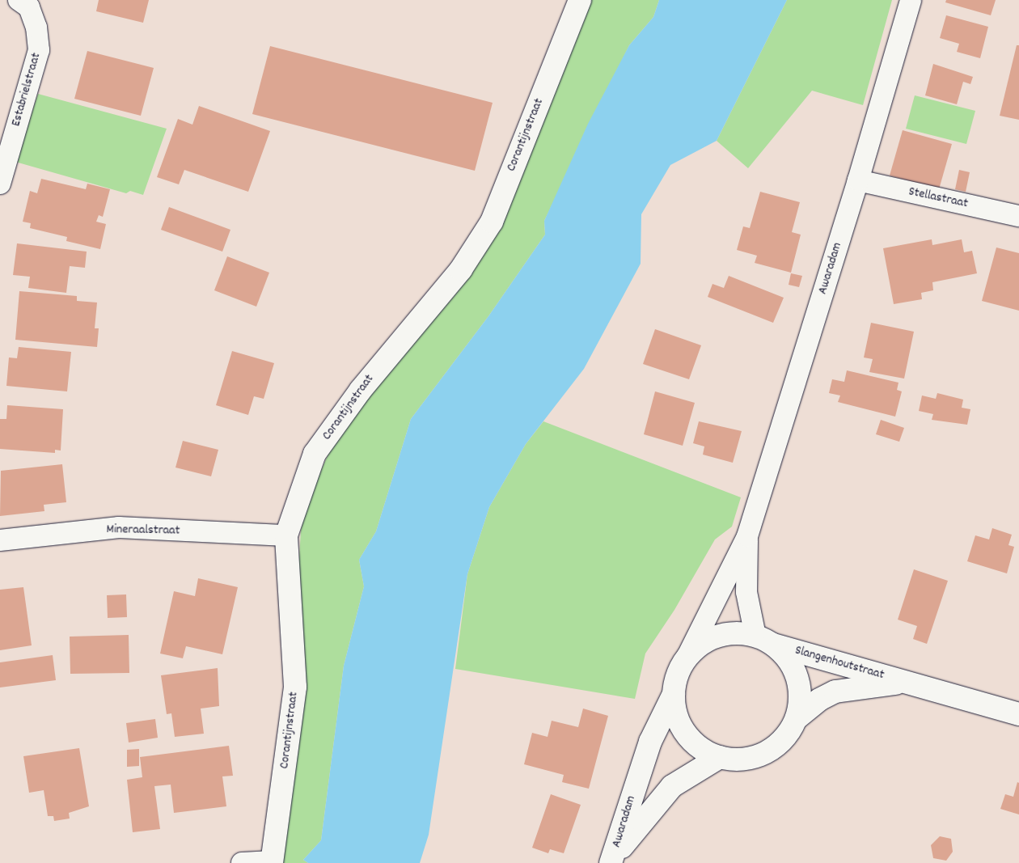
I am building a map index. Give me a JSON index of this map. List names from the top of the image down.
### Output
{
  "streets": {
    "main road": ["Corantijnstraat", "Awaradam", "Slangenhoutstraat"],
    "street": ["Estabrielstraat", "Stellastraat", "Mineraalstraat"]
  },
  "crossings": [
    ["Corantijnstraat", "Mineraalstraat"],
    ["Stellastraat", "Awaradam"],
    ["Awaradam", "Slangenhoutstraat"]
  ]
}
